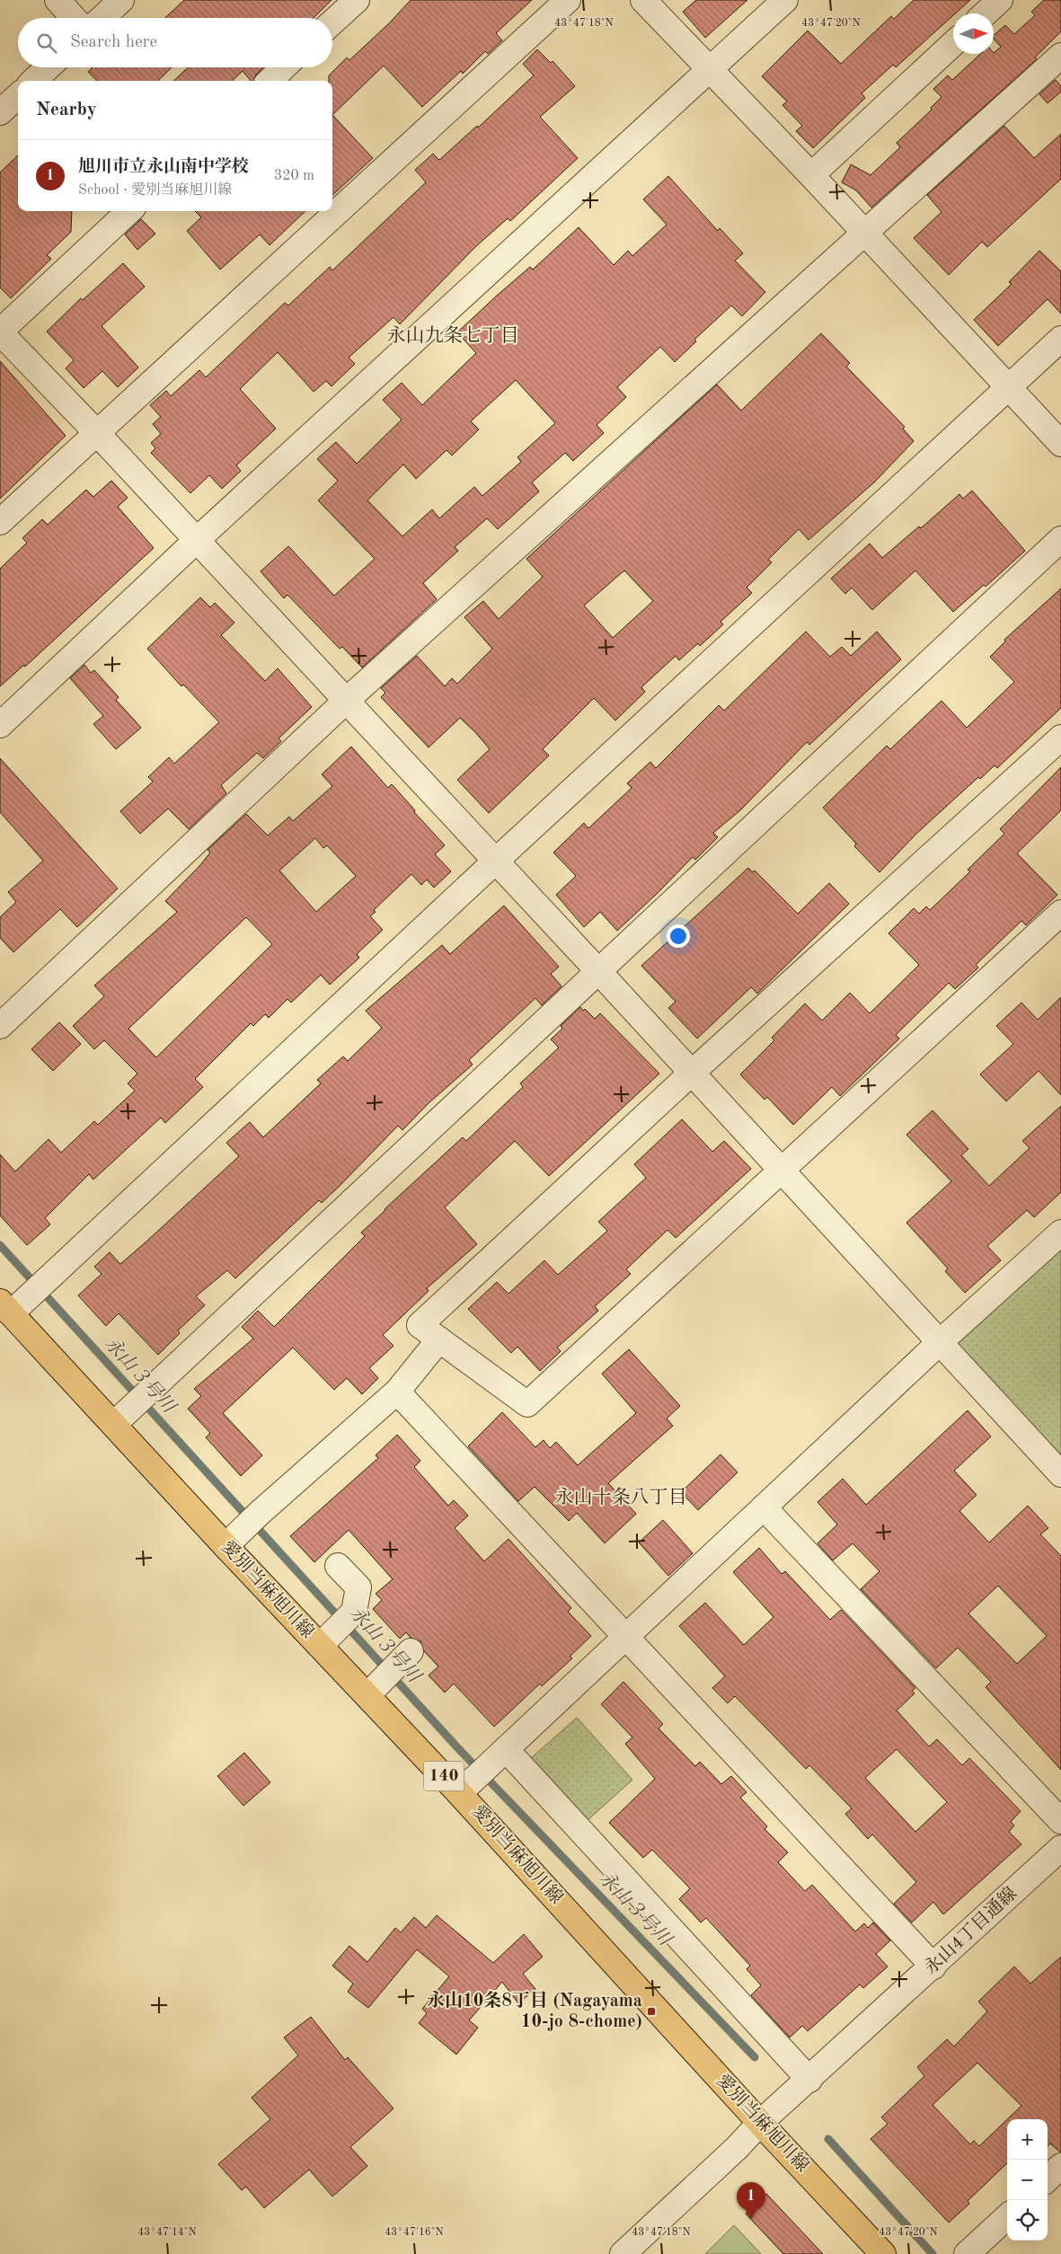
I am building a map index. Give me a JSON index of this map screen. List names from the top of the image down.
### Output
{
  "streets": {
    "main road": ["愛別当麻旭川線", "140"],
    "street": ["永山4丁目通線"]
  },
  "crossings": [
    ["愛別当麻旭川線", "永山4丁目通線"]
  ],
  "districts": ["永山九条七丁目", "永山十条八丁目"],
  "water": ["永山３号川"],
  "places": {
    "transit": ["永山10条8丁目 (Nagayama 10-jo 8-chome)"]
  },
  "north": "right",
  "page": {
    "search": "Search here",
    "heading": "Nearby",
    "list": [
      {
        "mark": "1",
        "name": "旭川市立永山南中学校",
        "note": "School · 愛別当麻旭川線",
        "value": "320 m"
      }
    ],
    "map_buttons": ["+", "−"],
    "pins": "1"
  },
  "coordinates": [
    "43°47'18\"N",
    "43°47'20\"N",
    "43°47'14\"N",
    "43°47'16\"N"
  ]
}
